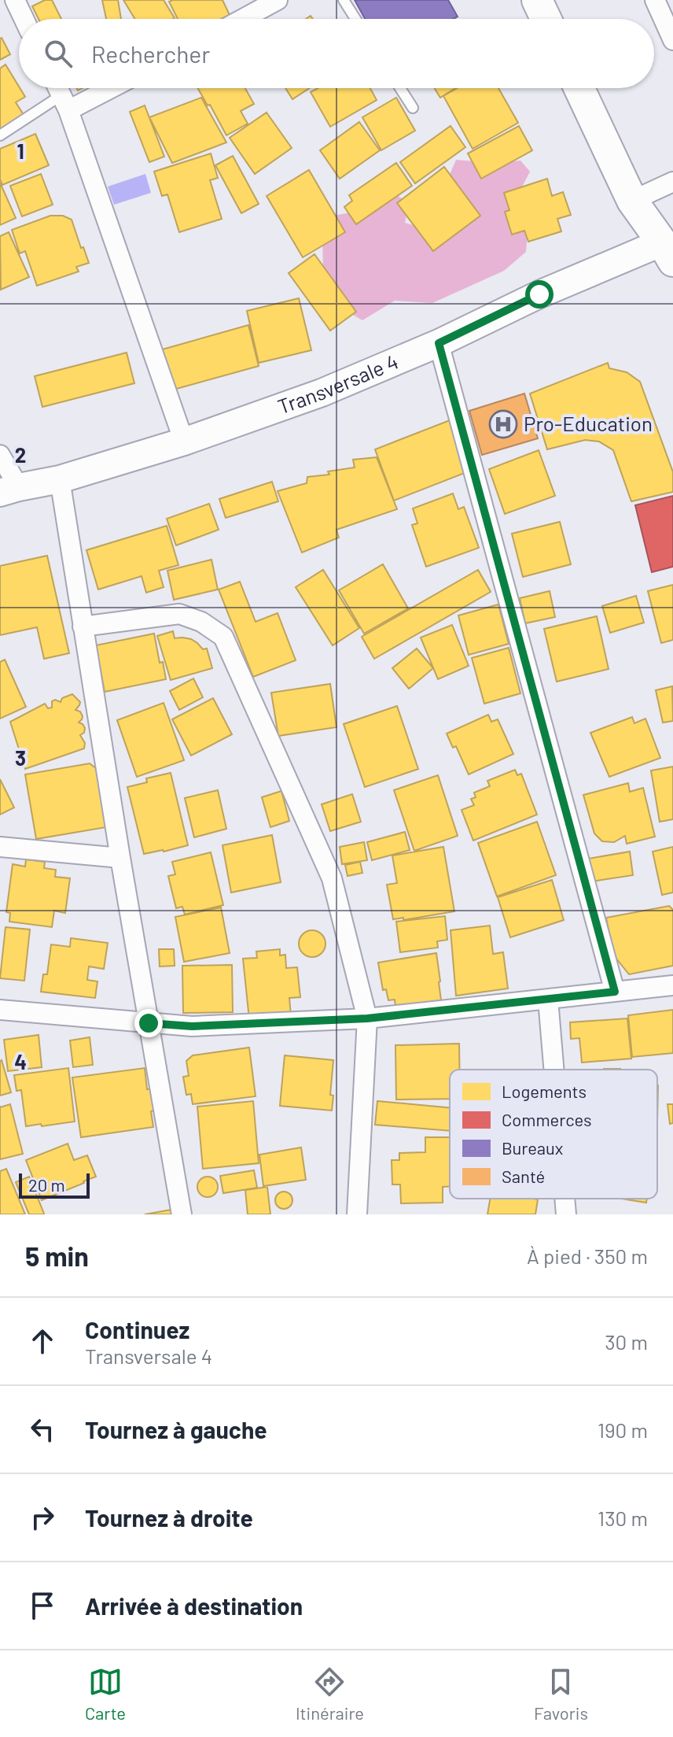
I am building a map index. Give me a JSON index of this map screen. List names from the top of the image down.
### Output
{
  "streets": {
    "main road": ["Transversale 4"]
  },
  "places": {
    "hospital": ["Pro-Education"]
  },
  "legend": [
    "Logements",
    "Commerces",
    "Bureaux",
    "Santé"
  ],
  "scale_bar": "20 m",
  "page": {
    "search": "Rechercher",
    "scale": "20 m",
    "heading": ["5 min", "À pied · 350 m"],
    "list": [
      ["Continuez", "Transversale 4", "30 m"],
      ["Tournez à gauche", "190 m"],
      ["Tournez à droite", "130 m"],
      "Arrivée à destination"
    ],
    "nav": ["Carte", "Itinéraire", "Favoris"]
  },
  "grid": {
    "rows": [
      "1",
      "2",
      "3",
      "4"
    ]
  }
}
